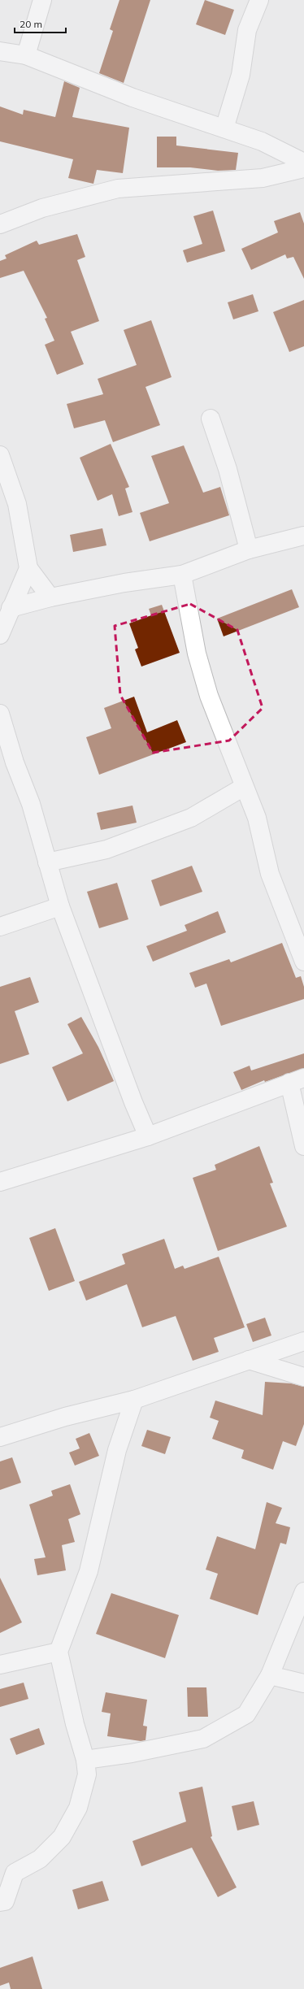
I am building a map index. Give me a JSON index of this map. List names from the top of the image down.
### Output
{
  "scale_bar": "20 m"
}
